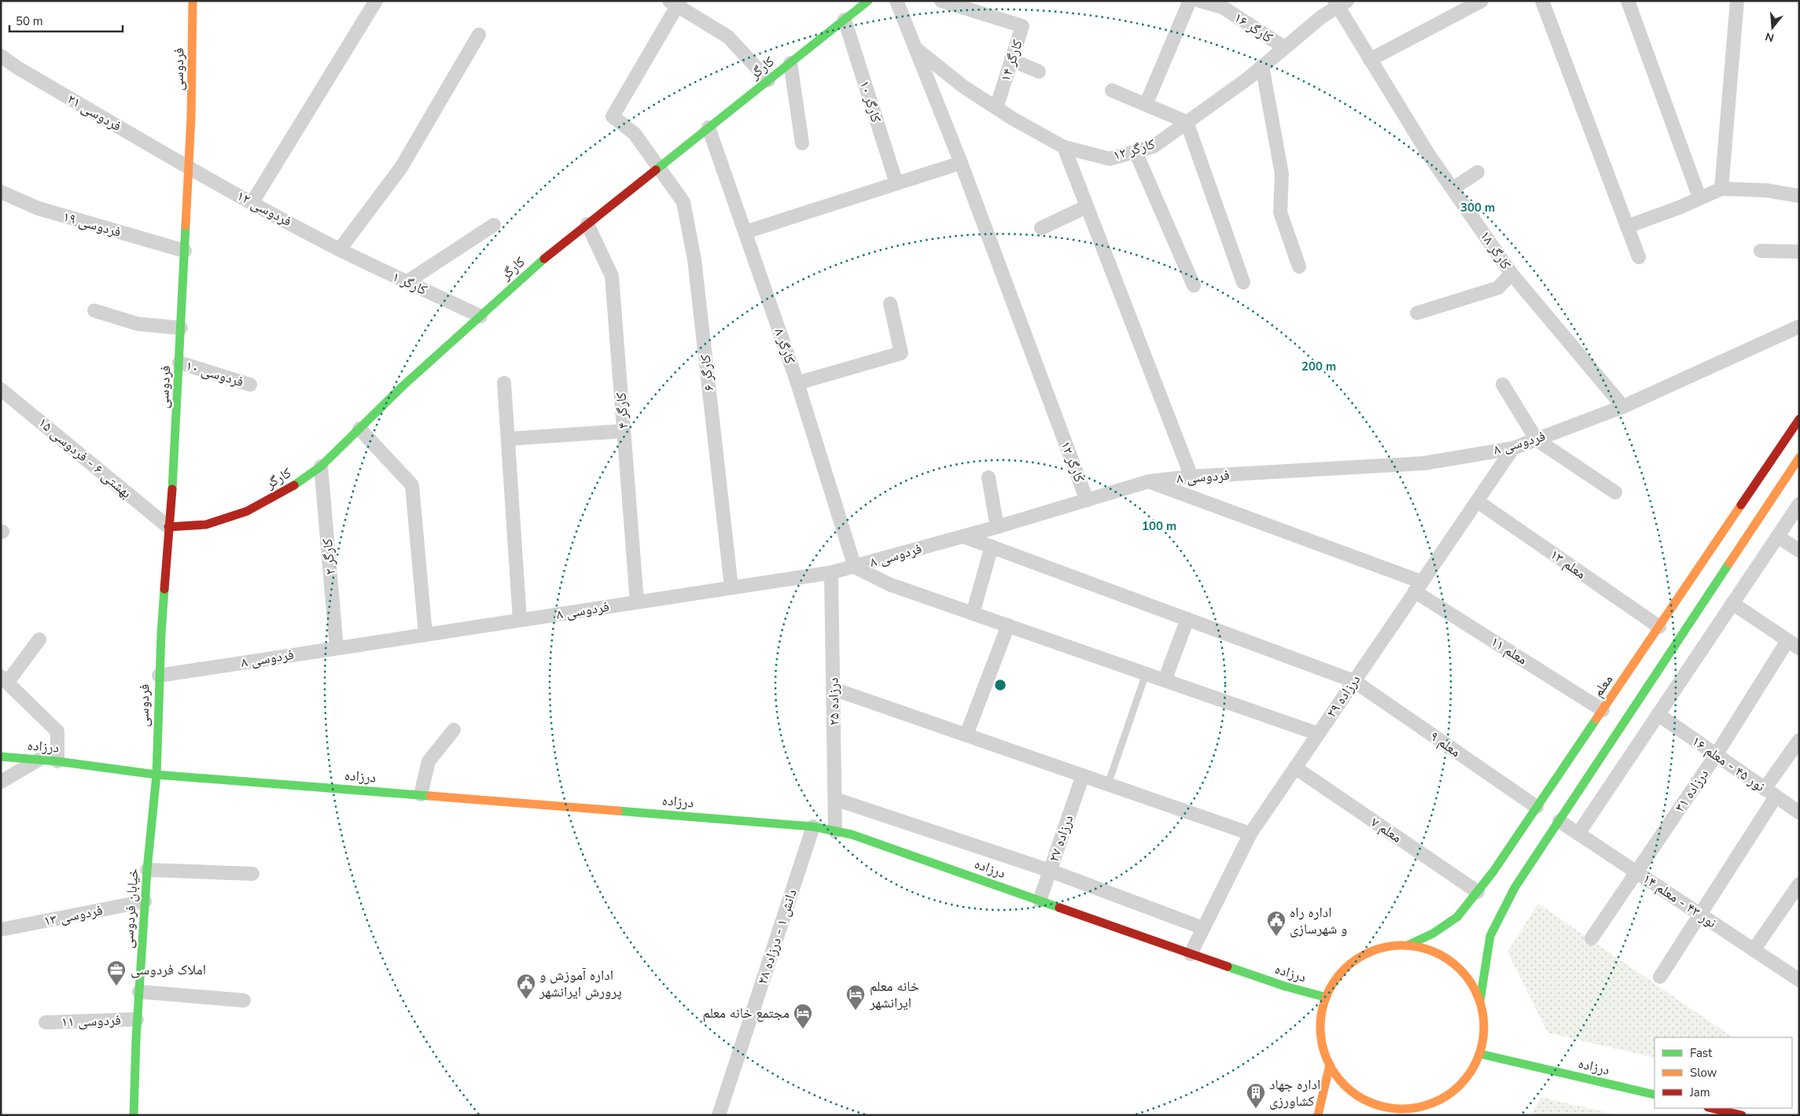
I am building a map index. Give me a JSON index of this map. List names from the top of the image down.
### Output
{
  "streets": {
    "main road": [
      "کارگر",
      "فردوسی",
      "معلم",
      "درزاده",
      "خیابان فردوسی"
    ],
    "street": [
      "کارگر ۱۶",
      "کارگر ۱۴",
      "کارگر ۱۰",
      "فردوسی ۲۱",
      "کارگر ۱۲",
      "فردوسی ۱۲",
      "فردوسی ۱۹",
      "کارگر ۱۸",
      "کارگر ۱",
      "کارگر ۸",
      "کارگر ۶",
      "فردوسی ۱۰",
      "کارگر ۴",
      "فردوسی ۸",
      "بهشتی ۶ - فردوسی ۱۵",
      "کارگر ۲",
      "معلم ۱۳",
      "معلم ۱۱",
      "درزاده ۲۹",
      "درزاده ۲۵",
      "معلم ۹",
      "نور ۴۵ - معلم ۱۶",
      "درزاده ۳۱",
      "معلم ۷",
      "درزاده ۲۷",
      "نور ۴۳ - معلم ۱۴",
      "فردوسی ۱۳",
      "دانش ۱ - درزاده ۲۸",
      "فردوسی ۱۱"
    ]
  },
  "crossings": [
    ["کارگر ۱۶", "کارگر ۱۲"],
    ["کارگر ۱۴", "کارگر ۱۲"],
    ["کارگر", "فردوسی"],
    ["کارگر", "کارگر ۱۰"],
    ["کارگر", "کارگر ۱"],
    ["کارگر", "کارگر ۸"],
    ["کارگر", "کارگر ۶"],
    ["کارگر", "کارگر ۴"],
    ["کارگر", "بهشتی ۶ - فردوسی ۱۵"],
    ["کارگر", "کارگر ۲"],
    ["فردوسی", "فردوسی ۲۱"],
    ["فردوسی", "فردوسی ۱۲"],
    ["فردوسی", "فردوسی ۱۹"],
    ["فردوسی", "فردوسی ۱۰"],
    ["فردوسی", "فردوسی ۸"],
    ["فردوسی", "بهشتی ۶ - فردوسی ۱۵"],
    ["فردوسی", "درزاده"],
    ["فردوسی", "خیابان فردوسی"],
    ["فردوسی ۲۱", "فردوسی ۱۲"],
    ["کارگر ۱۲", "کارگر ۱۸"],
    ["کارگر ۱۲", "فردوسی ۸"],
    ["فردوسی ۱۲", "کارگر ۱"],
    ["کارگر ۱۸", "فردوسی ۸"],
    ["کارگر ۸", "فردوسی ۸"],
    ["کارگر ۶", "فردوسی ۸"],
    ["کارگر ۴", "فردوسی ۸"],
    ["فردوسی ۸", "کارگر ۲"],
    ["فردوسی ۸", "معلم ۱۱"],
    ["فردوسی ۸", "درزاده ۲۹"],
    ["فردوسی ۸", "درزاده ۲۵"],
    ["فردوسی ۸", "معلم ۹"],
    ["معلم ۱۳", "معلم"],
    ["معلم ۱۳", "درزاده ۲۹"],
    ["معلم ۱۱", "معلم"],
    ["معلم ۱۱", "درزاده ۲۹"],
    ["معلم", "معلم ۹"],
    ["معلم", "معلم ۷"],
    ["درزاده ۲۹", "معلم ۹"],
    ["درزاده ۲۹", "درزاده"],
    ["درزاده ۲۹", "معلم ۷"],
    ["درزاده ۲۵", "درزاده"],
    ["درزاده", "درزاده ۲۷"],
    ["درزاده", "خیابان فردوسی"],
    ["درزاده", "دانش ۱ - درزاده ۲۸"],
    ["نور ۴۵ - معلم ۱۶", "درزاده ۳۱"],
    ["درزاده ۳۱", "نور ۴۳ - معلم ۱۴"],
    ["خیابان فردوسی", "فردوسی ۱۳"],
    ["خیابان فردوسی", "فردوسی ۱۱"]
  ],
  "places": {
    "public building": ["اداره راه و شهرسازی", "اداره آموزش و پرورش ایرانشهر"],
    "office": ["املاک فردوسی"],
    "hotel": ["خانه معلم ایرانشهر", "مجتمع خانه معلم"],
    "building": ["اداره جهاد کشاورزی"]
  },
  "legend": ["Fast", "Slow", "Jam"],
  "scale_bar": "50 m",
  "north": "bottom",
  "rings": ["300 m", "200 m", "100 m"]
}
